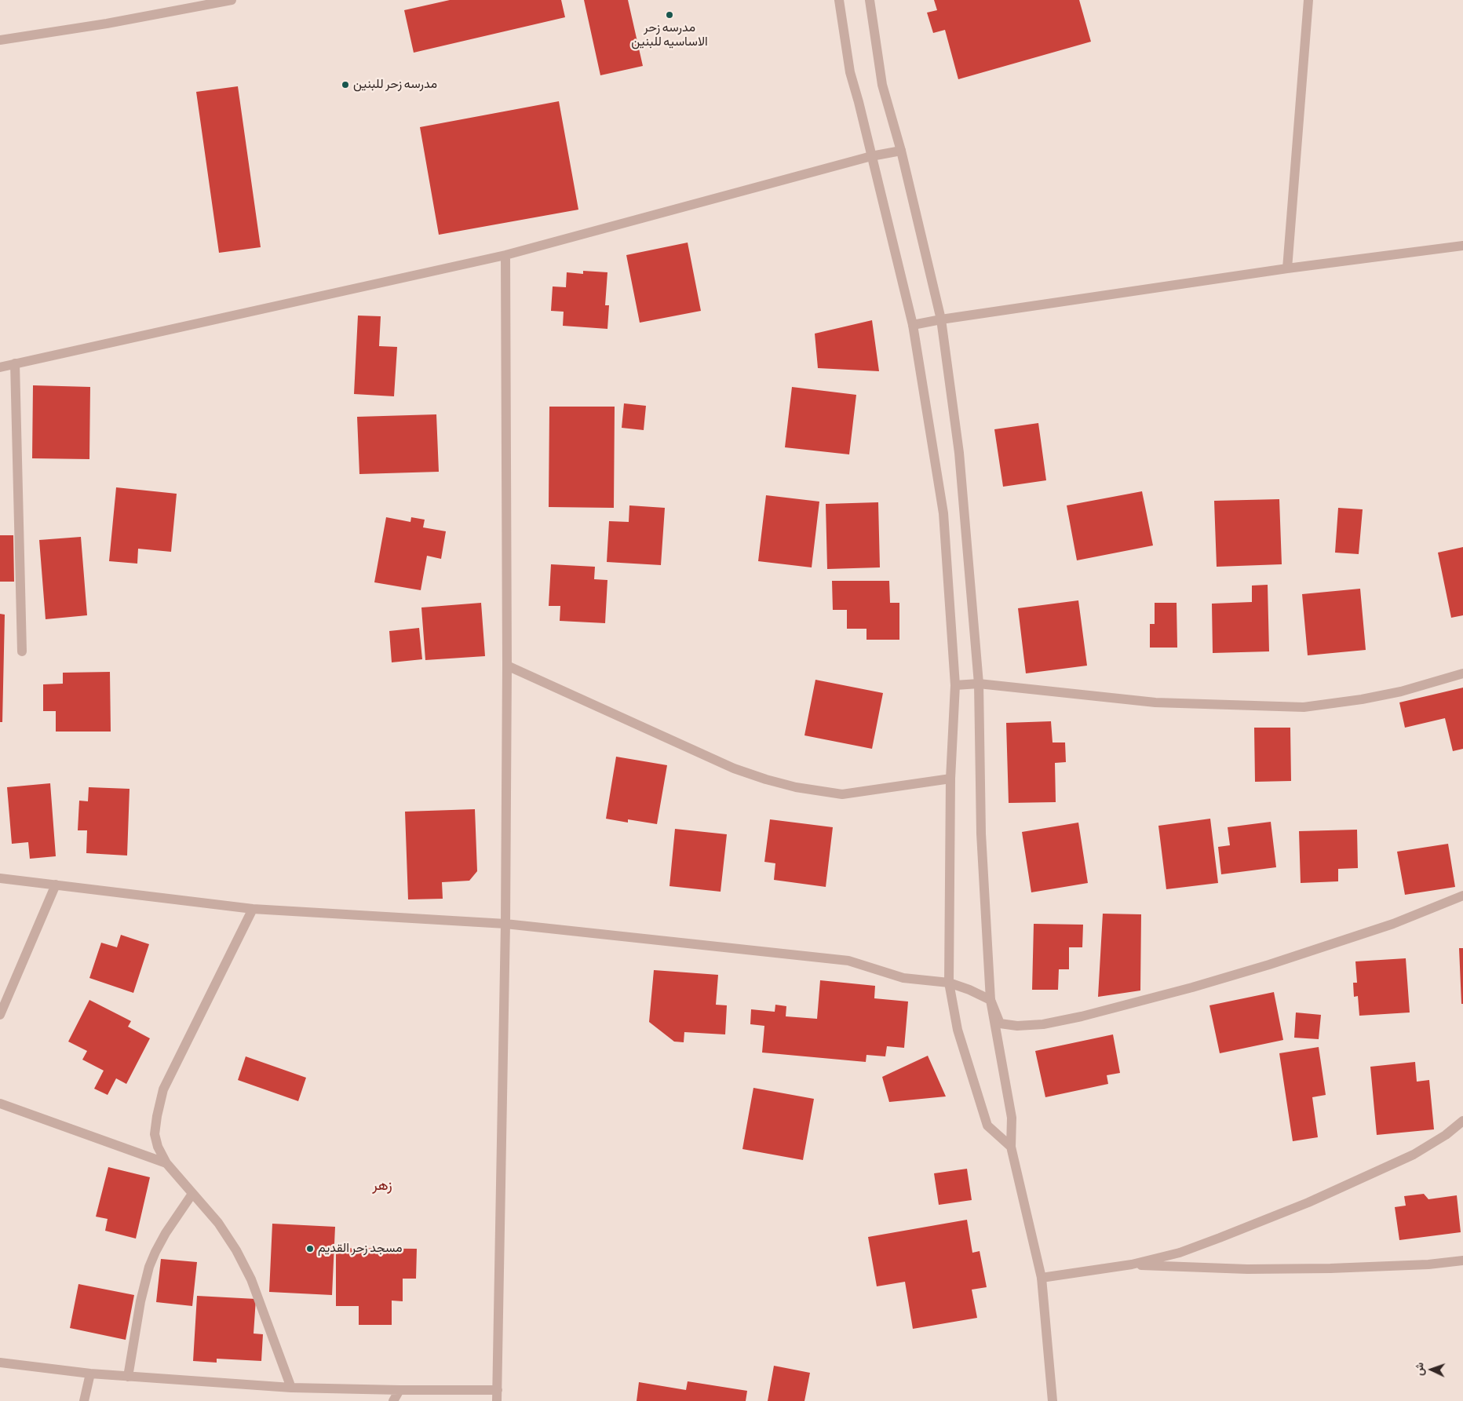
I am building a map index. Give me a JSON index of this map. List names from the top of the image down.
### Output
{
  "districts": ["زهر"],
  "places": ["مدرسه زحر الاساسيه للبنين", "مدرسه زحر للبنين", "مسجد زحر القديم"],
  "north": "left"
}
